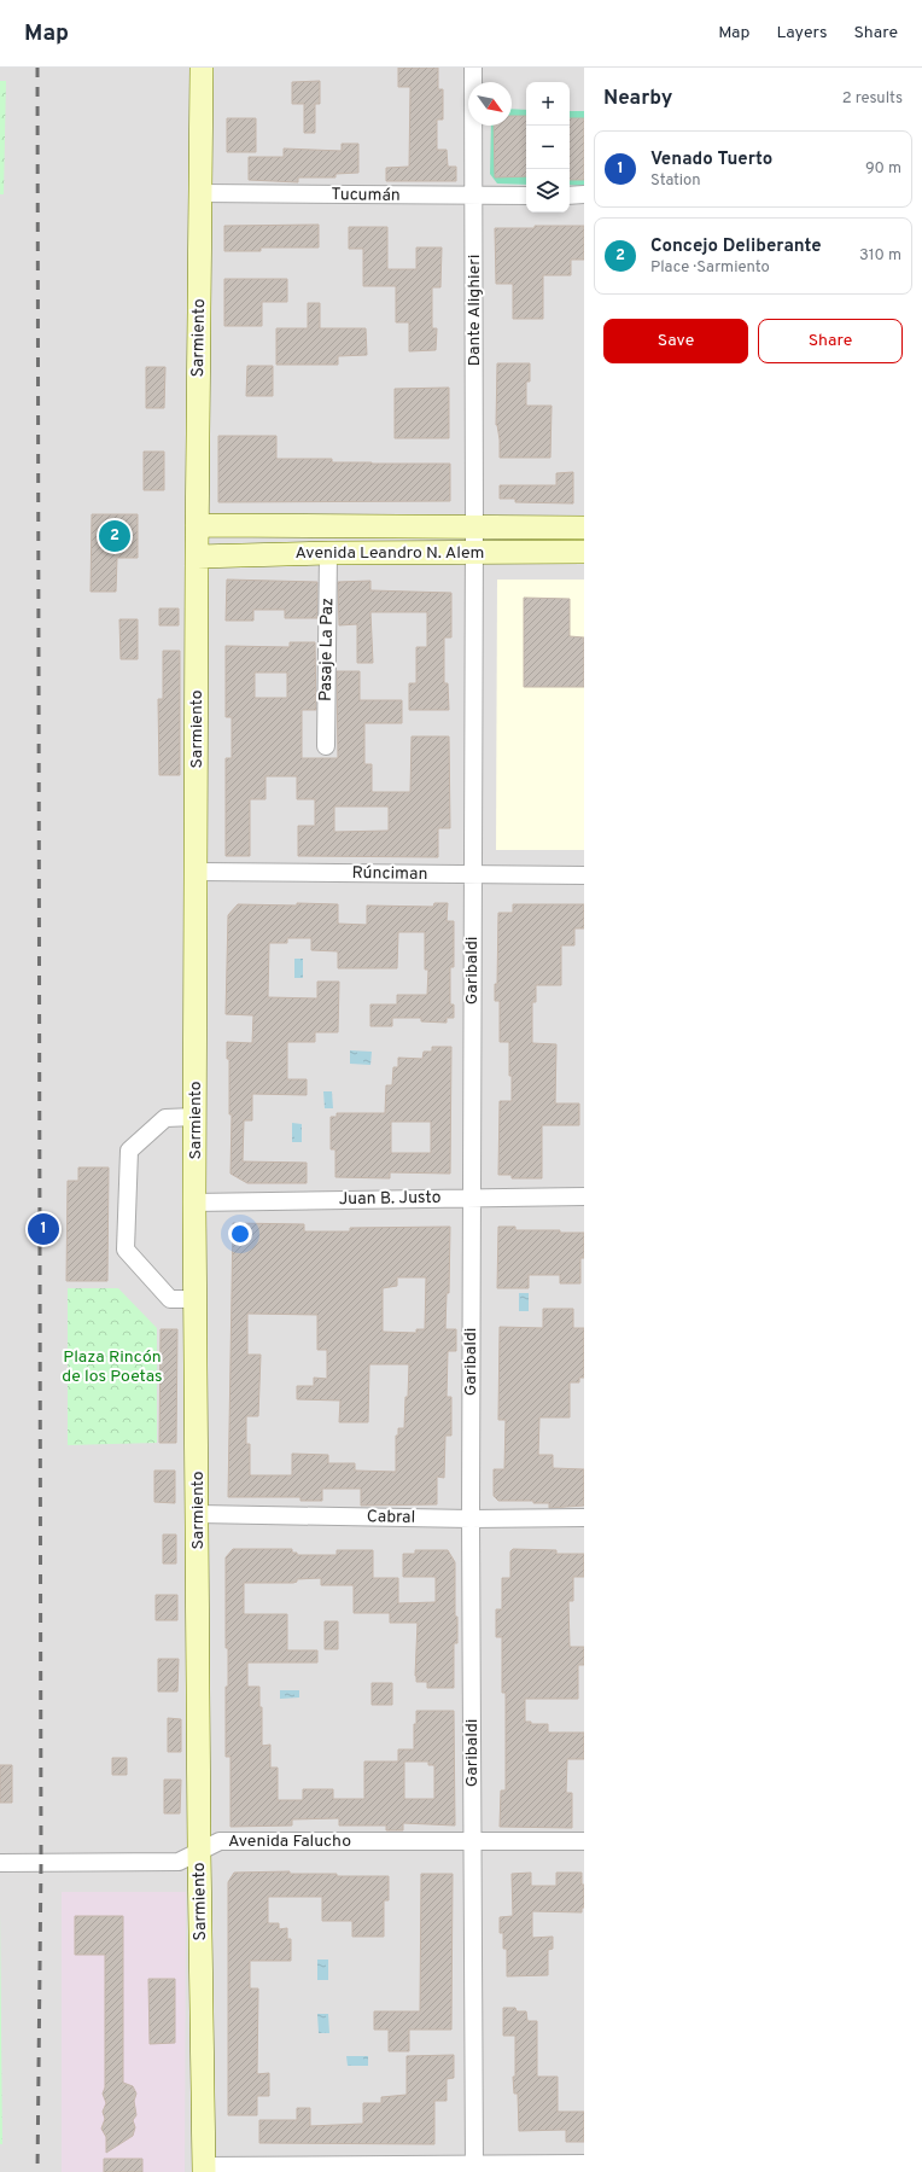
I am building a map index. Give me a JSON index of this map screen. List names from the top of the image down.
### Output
{
  "streets": {
    "street": [
      "Tucumán",
      "Dante Alighieri",
      "Sarmiento",
      "Avenida Leandro N. Alem",
      "Pasaje La Paz",
      "Rúnciman",
      "Garibaldi",
      "Juan B. Justo",
      "Cabral",
      "Avenida Falucho"
    ]
  },
  "crossings": [
    ["Tucumán", "Dante Alighieri"],
    ["Tucumán", "Sarmiento"],
    ["Dante Alighieri", "Avenida Leandro N. Alem"],
    ["Dante Alighieri", "Garibaldi"],
    ["Sarmiento", "Avenida Leandro N. Alem"],
    ["Sarmiento", "Rúnciman"],
    ["Sarmiento", "Juan B. Justo"],
    ["Sarmiento", "Cabral"],
    ["Sarmiento", "Avenida Falucho"],
    ["Avenida Leandro N. Alem", "Pasaje La Paz"],
    ["Avenida Leandro N. Alem", "Garibaldi"],
    ["Rúnciman", "Garibaldi"],
    ["Garibaldi", "Juan B. Justo"],
    ["Garibaldi", "Cabral"],
    ["Garibaldi", "Avenida Falucho"]
  ],
  "parks": ["Plaza Rincón de los Poetas"],
  "north": "bottom right",
  "page": {
    "header": "Map",
    "nav": ["Map", "Layers", "Share"],
    "heading": ["Nearby", "2 results"],
    "map_buttons": ["+", "−"],
    "list": [
      {
        "mark": "1",
        "name": "Venado Tuerto",
        "note": "Station",
        "value": "90 m"
      },
      {
        "mark": "2",
        "name": "Concejo Deliberante",
        "note": "Place · Sarmiento",
        "value": "310 m"
      }
    ],
    "buttons": ["Save", "Share"],
    "pins": ["2", "1"]
  }
}
